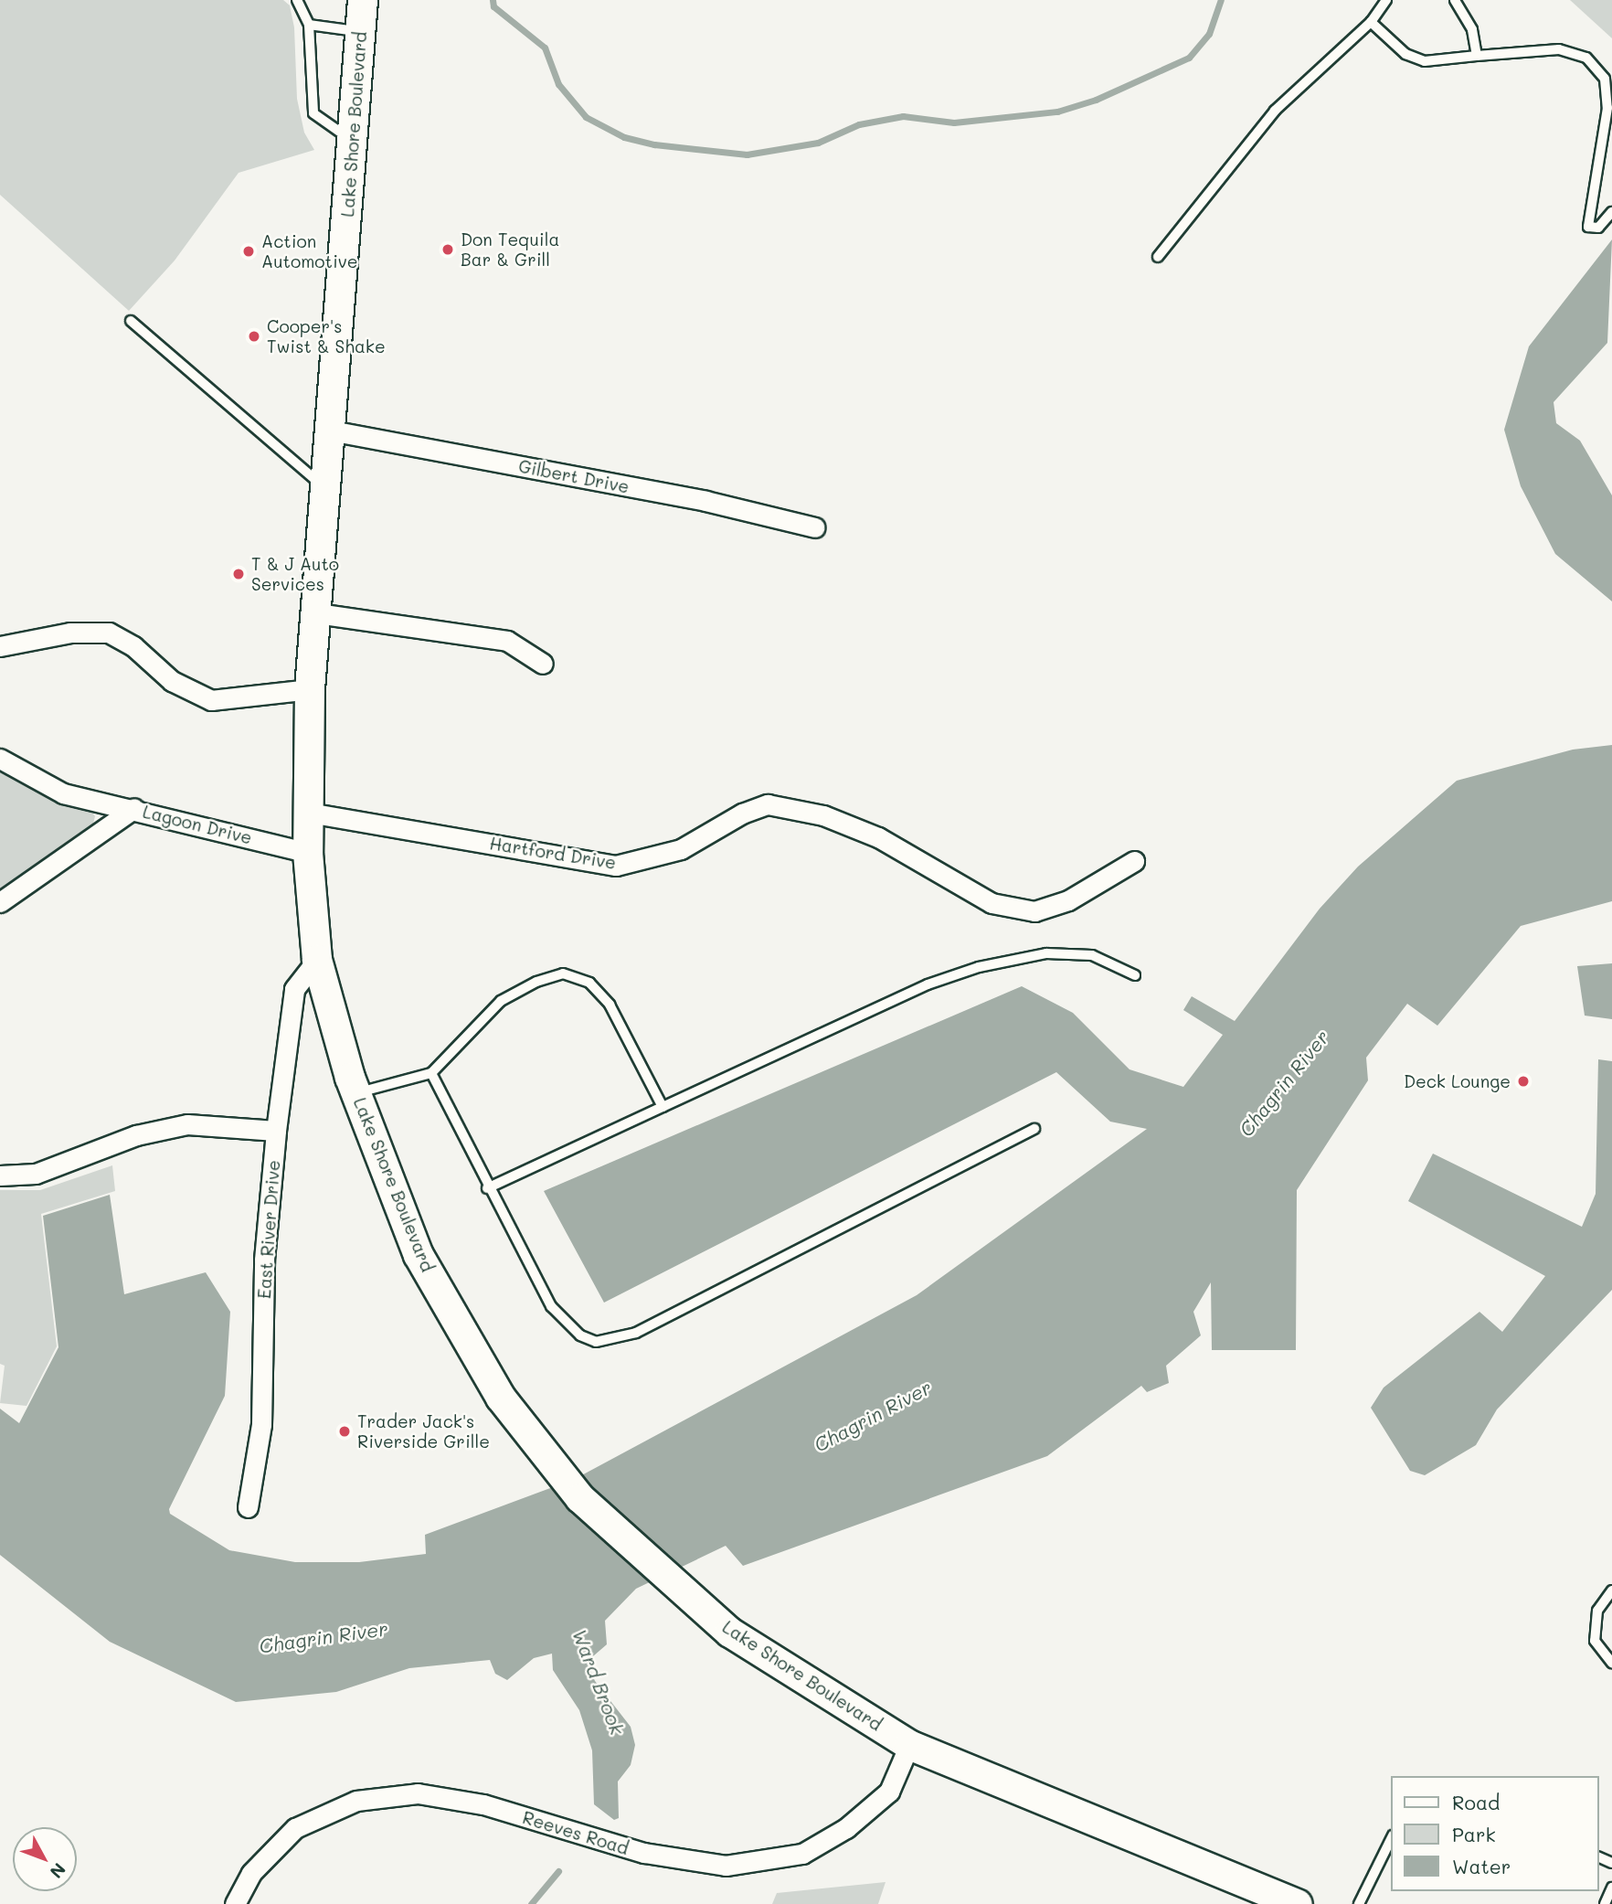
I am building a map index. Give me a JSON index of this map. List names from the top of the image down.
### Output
{
  "streets": {
    "main road": ["Lake Shore Boulevard"],
    "street": [
      "Gilbert Drive",
      "Lagoon Drive",
      "Hartford Drive",
      "East River Drive",
      "Reeves Road"
    ]
  },
  "crossings": [
    ["Lake Shore Boulevard", "Gilbert Drive"],
    ["Lake Shore Boulevard", "Lagoon Drive"],
    ["Lake Shore Boulevard", "Hartford Drive"],
    ["Lake Shore Boulevard", "East River Drive"],
    ["Lake Shore Boulevard", "Reeves Road"]
  ],
  "water": ["Chagrin River", "Ward Brook"],
  "places": [
    "Don Tequila Bar & Grill",
    "Action Automotive",
    "Cooper's Twist & Shake",
    "T & J Auto Services",
    "Deck Lounge",
    "Trader Jack's Riverside Grille"
  ],
  "legend": ["Road", "Park", "Water"],
  "north": "bottom right"
}
